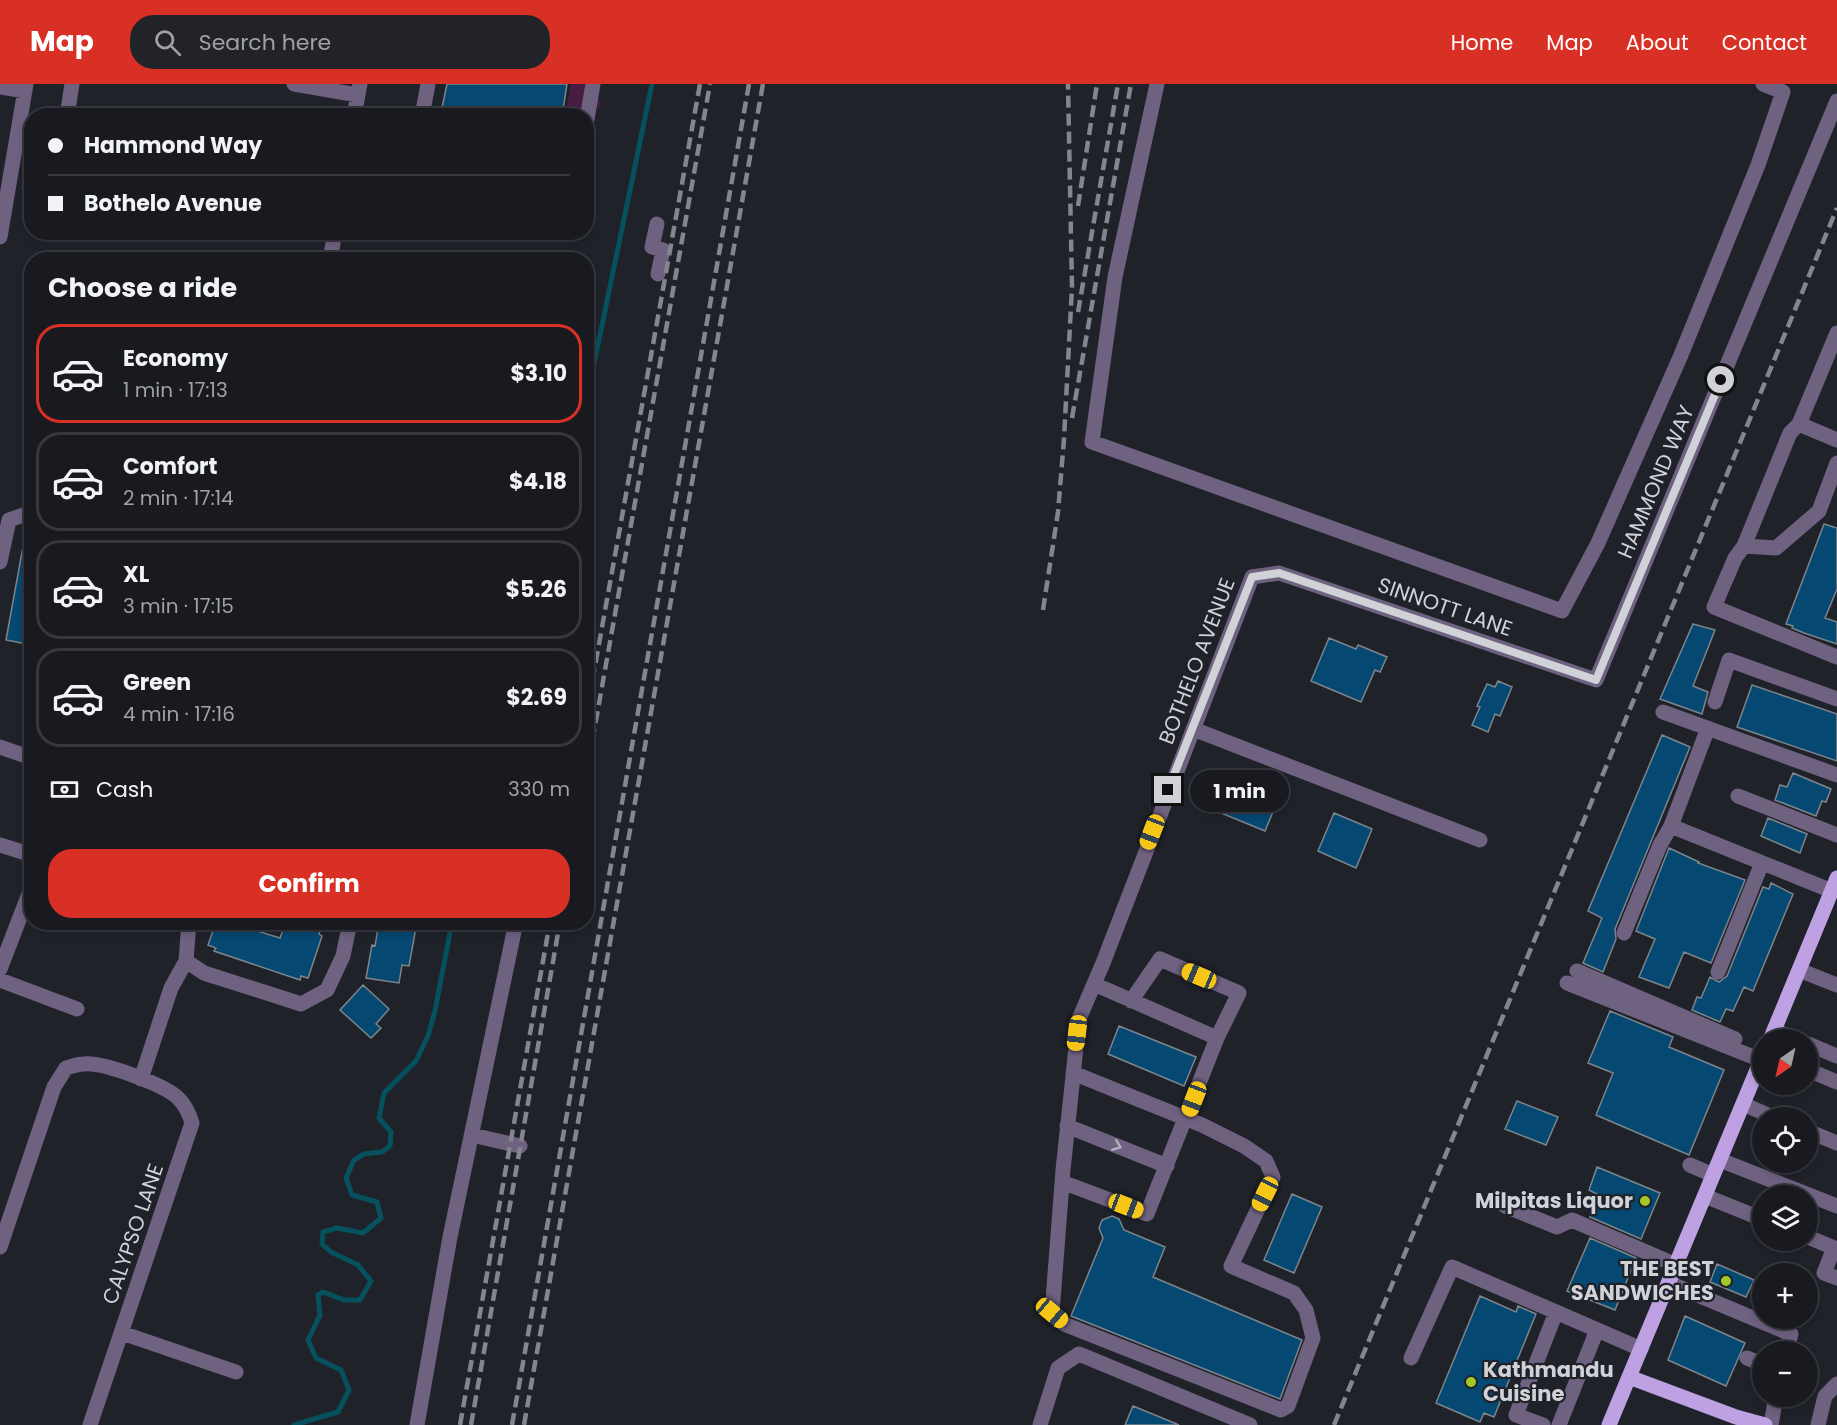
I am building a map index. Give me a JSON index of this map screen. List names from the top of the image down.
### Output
{
  "streets": {
    "street": [
      "HAMMOND WAY",
      "SINNOTT LANE",
      "BOTHELO AVENUE",
      "CALYPSO LANE"
    ]
  },
  "crossings": [
    ["HAMMOND WAY", "SINNOTT LANE"],
    ["SINNOTT LANE", "BOTHELO AVENUE"]
  ],
  "places": ["Milpitas Liquor", "THE BEST SANDWICHES", "Kathmandu Cuisine"],
  "north": "bottom left",
  "page": {
    "header": "Map",
    "search": "Search here",
    "nav": [
      "Home",
      "Map",
      "About",
      "Contact"
    ],
    "banner": ["Hammond Way", "Bothelo Avenue"],
    "heading": "Choose a ride",
    "list": [
      {
        "name": "Economy",
        "note": "1 min · 17:13",
        "value": "$3.10"
      },
      {
        "name": "Comfort",
        "note": "2 min · 17:14",
        "value": "$4.18"
      },
      {
        "name": "XL",
        "note": "3 min · 17:15",
        "value": "$5.26"
      },
      {
        "name": "Green",
        "note": "4 min · 17:16",
        "value": "$2.69"
      }
    ],
    "pay": ["Cash", "330 m"],
    "bubble": "1 min",
    "buttons": "Confirm",
    "map_buttons": ["+", "−"]
  }
}
